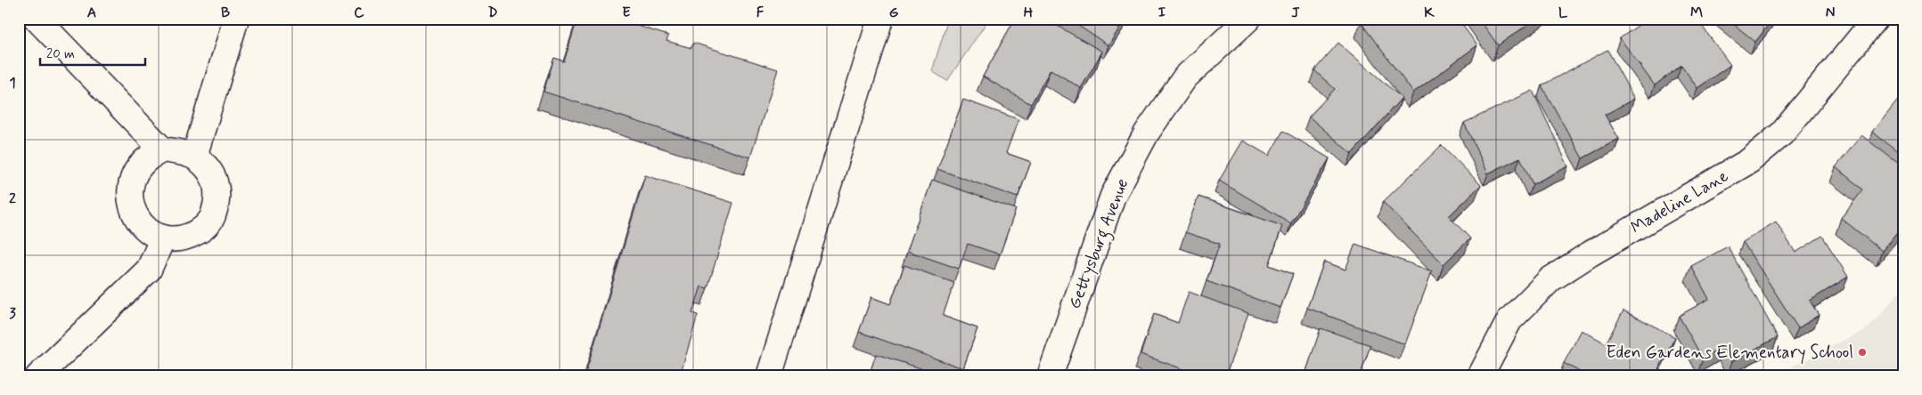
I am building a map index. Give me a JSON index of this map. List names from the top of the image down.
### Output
{
  "streets": {
    "street": ["Madeline Lane", "Gettysburg Avenue"]
  },
  "places": ["Eden Gardens Elementary School"],
  "scale_bar": "20 m",
  "grid": {
    "columns": [
      "A",
      "B",
      "C",
      "D",
      "E",
      "F",
      "G",
      "H",
      "I",
      "J",
      "K",
      "L",
      "M",
      "N"
    ],
    "rows": ["1", "2", "3"]
  }
}
